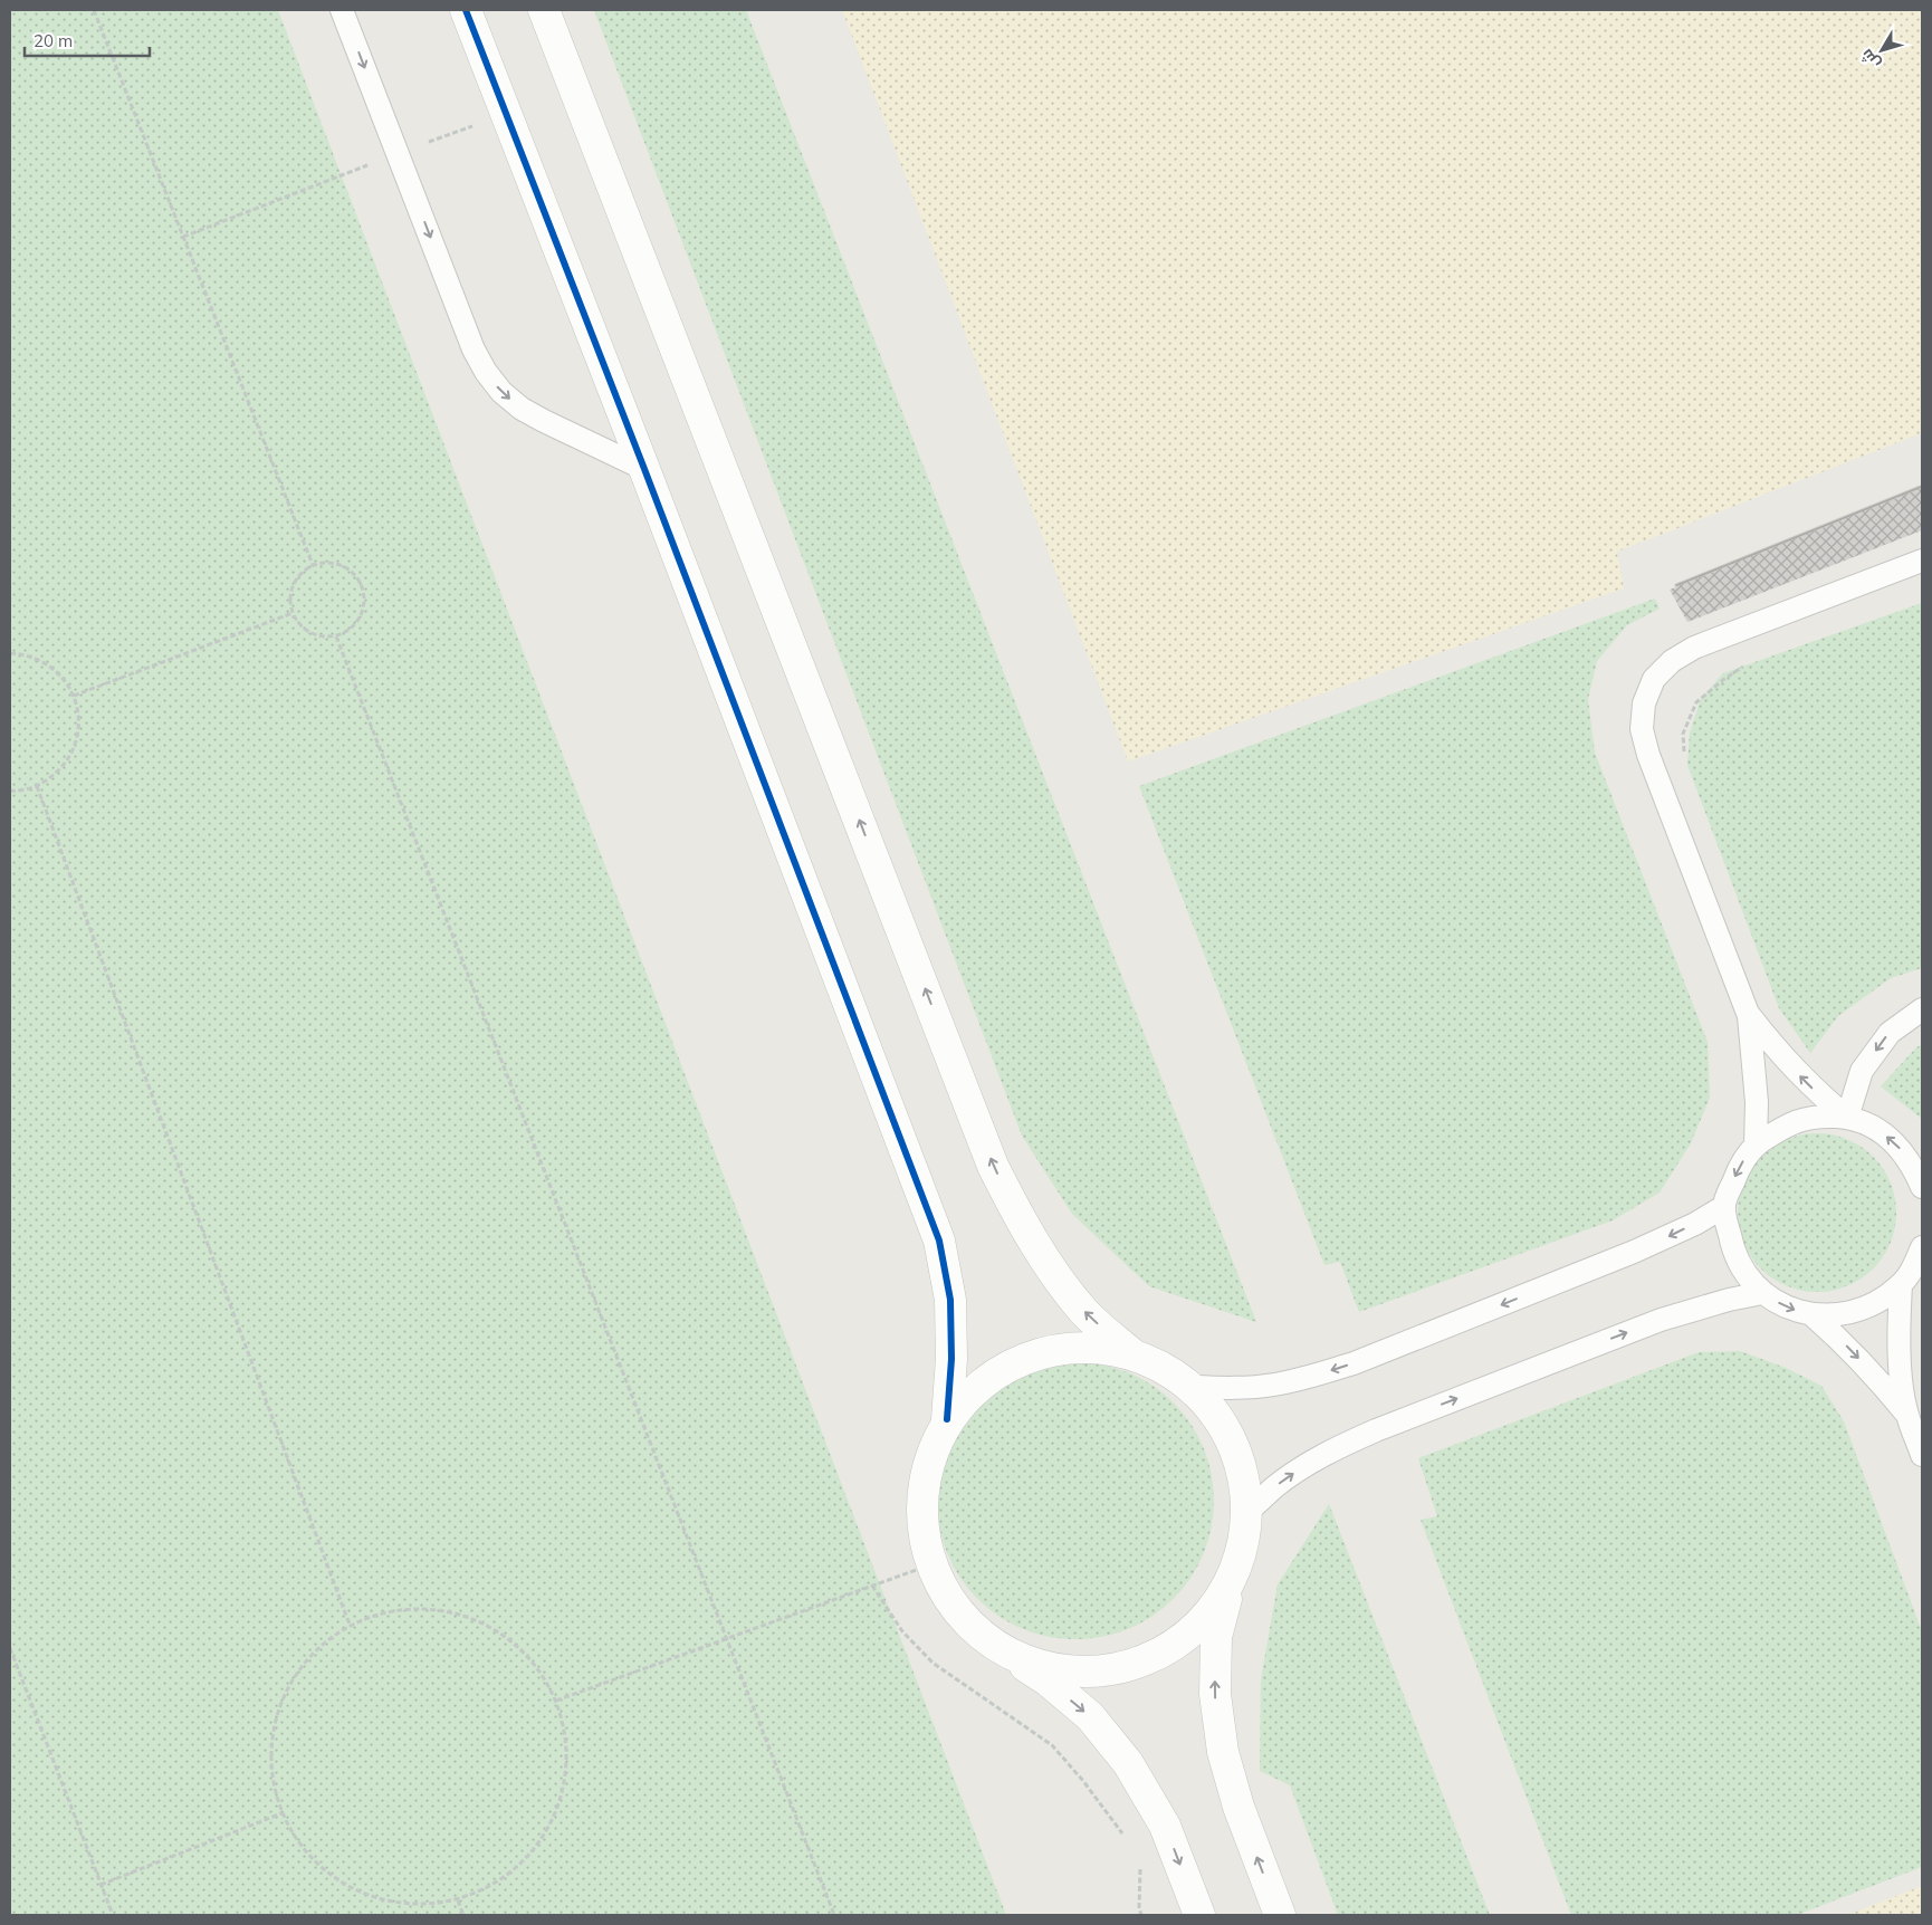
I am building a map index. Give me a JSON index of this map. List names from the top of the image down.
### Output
{
  "scale_bar": "20 m",
  "north": "bottom left"
}
